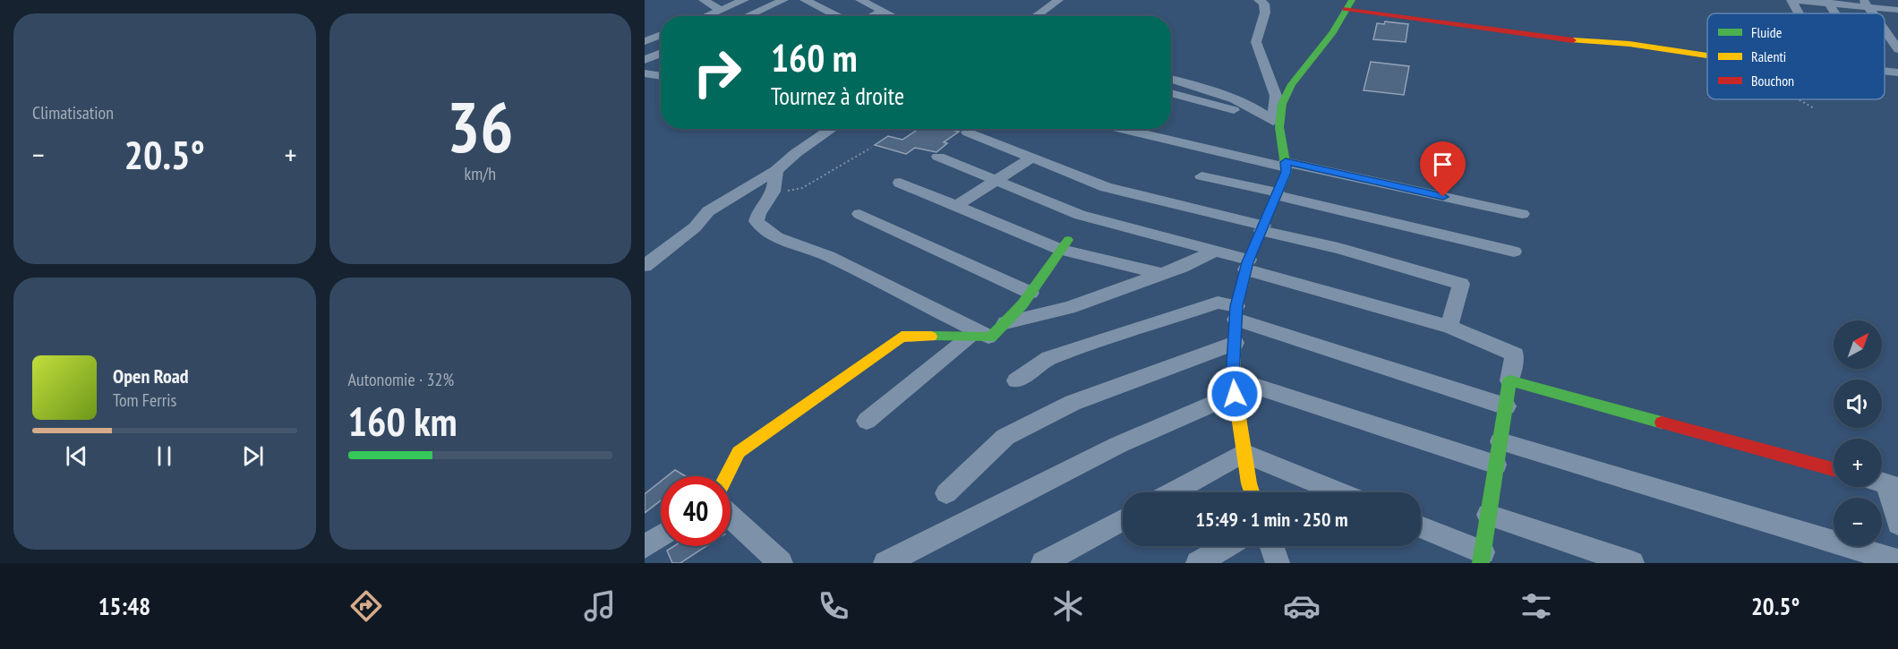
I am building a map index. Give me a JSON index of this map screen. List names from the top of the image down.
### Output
{
  "legend": ["Fluide", "Ralenti", "Bouchon"],
  "north": "top right",
  "page": {
    "tile": [
      "Climatisation",
      ["36", "km/h"],
      ["Autonomie · 32%", "160 km"]
    ],
    "turn": ["160 m", "Tournez à droite"],
    "heat": ["−", "20.5°", "+"],
    "map_buttons": ["+", "−"],
    "song": ["Open Road", "Tom Ferris"],
    "limit": "40",
    "trip": "15:49 · 1 min · 250 m",
    "tabs": ["15:48", "20.5°"]
  }
}
